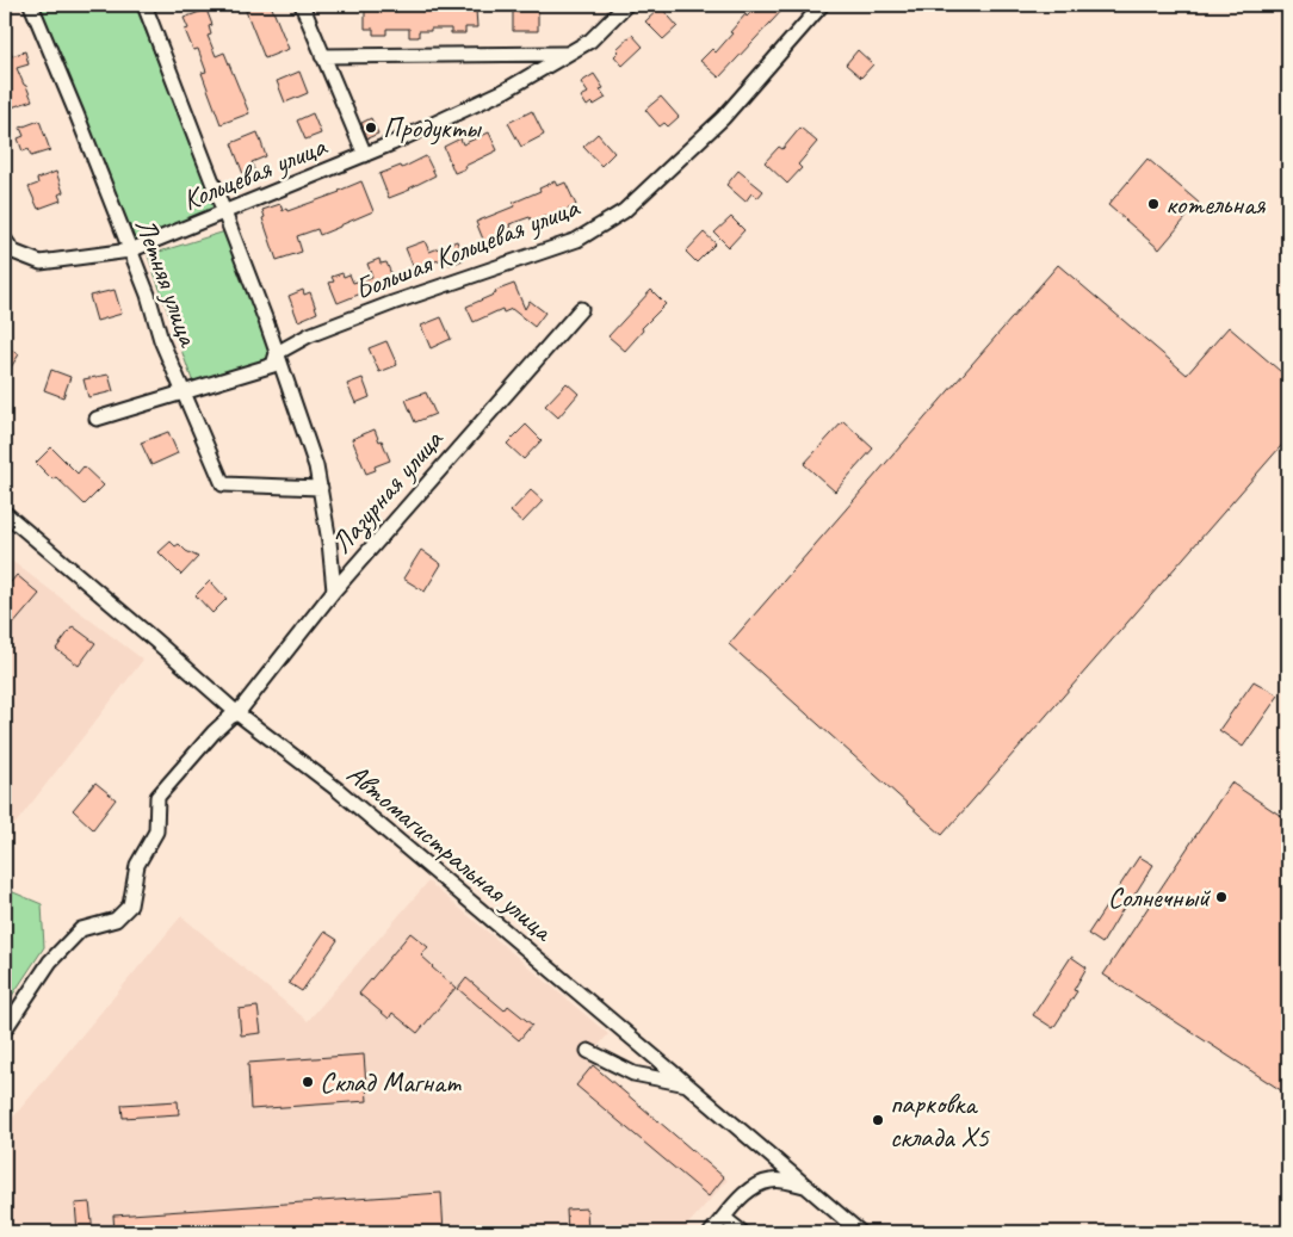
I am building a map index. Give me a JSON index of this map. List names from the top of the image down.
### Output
{
  "streets": {
    "street": [
      "Кольцевая улица",
      "Большая Кольцевая улица",
      "Летняя улица",
      "Лазурная улица",
      "Автомагистральная улица"
    ]
  },
  "crossings": [
    ["Кольцевая улица", "Летняя улица"],
    ["Большая Кольцевая улица", "Летняя улица"],
    ["Лазурная улица", "Автомагистральная улица"]
  ],
  "places": [
    "Продукты",
    "котельная",
    "Солнечный",
    "Склад Магнат",
    "парковка склада X5"
  ]
}
